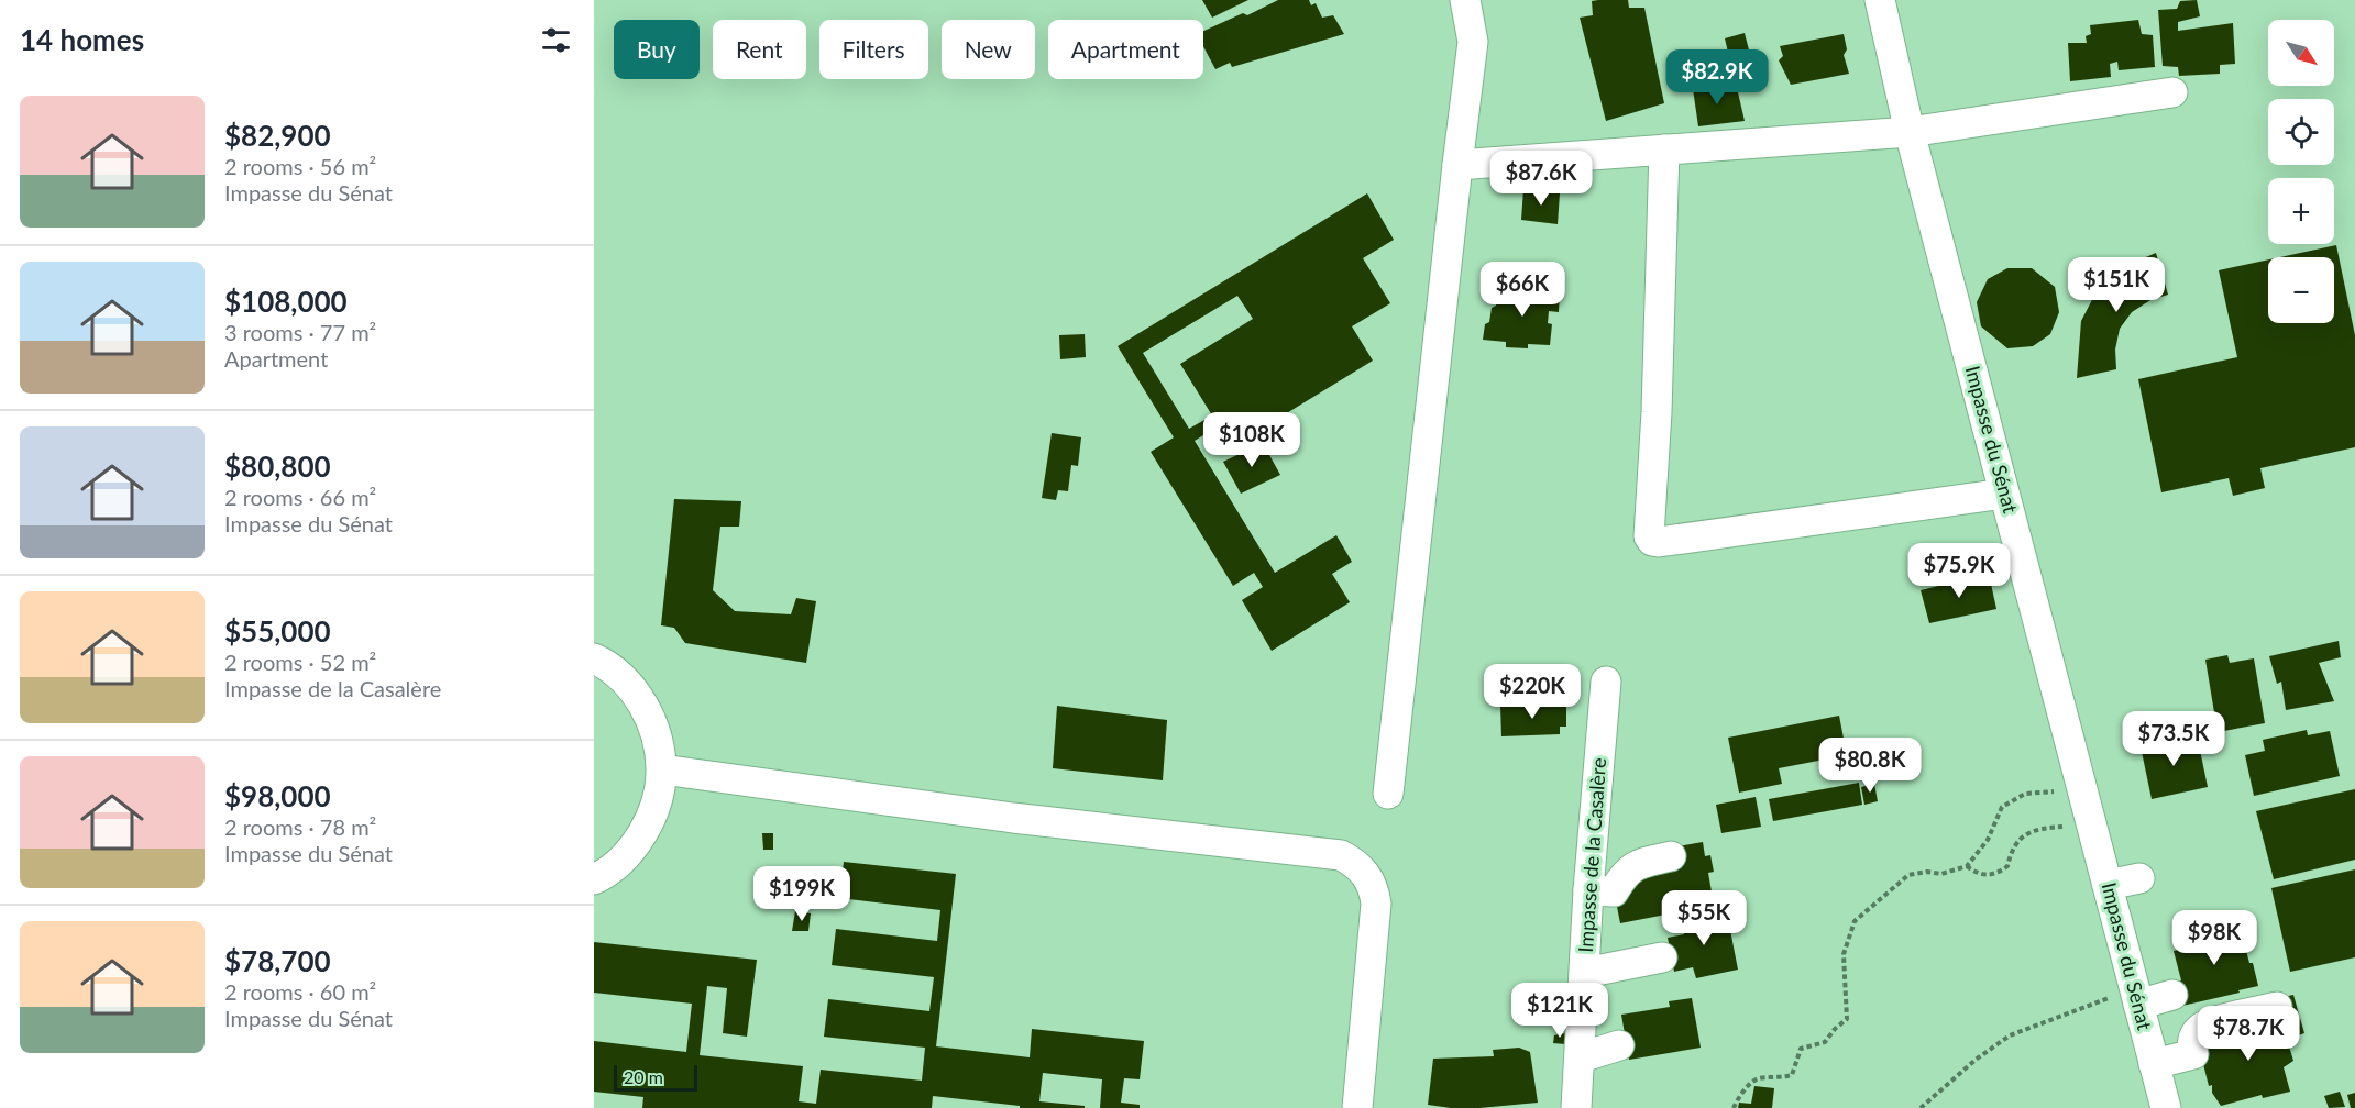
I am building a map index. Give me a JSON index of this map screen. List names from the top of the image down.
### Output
{
  "streets": {
    "street": ["Impasse du Sénat", "Impasse de la Casalère"]
  },
  "scale_bar": "20 m",
  "north": "bottom right",
  "page": {
    "heading": "14 homes",
    "map_buttons": ["+", "−"],
    "chip": [
      "Buy",
      "Rent",
      "Filters",
      "New",
      "Apartment"
    ],
    "price": [
      "$82.9K",
      "$87.6K",
      "$151K",
      "$66K",
      "$108K",
      "$75.9K",
      "$220K",
      "$73.5K",
      "$80.8K",
      "$199K",
      "$55K",
      "$98K",
      "$121K",
      "$78.7K"
    ],
    "list": [
      {
        "name": "$82,900",
        "note": "2 rooms · 56 m² · Impasse du Sénat"
      },
      {
        "name": "$108,000",
        "note": "3 rooms · 77 m² · Apartment"
      },
      {
        "name": "$80,800",
        "note": "2 rooms · 66 m² · Impasse du Sénat"
      },
      {
        "name": "$55,000",
        "note": "2 rooms · 52 m² · Impasse de la Casalère"
      },
      {
        "name": "$98,000",
        "note": "2 rooms · 78 m² · Impasse du Sénat"
      },
      {
        "name": "$78,700",
        "note": "2 rooms · 60 m² · Impasse du Sénat"
      }
    ],
    "scale": "20 m"
  }
}
